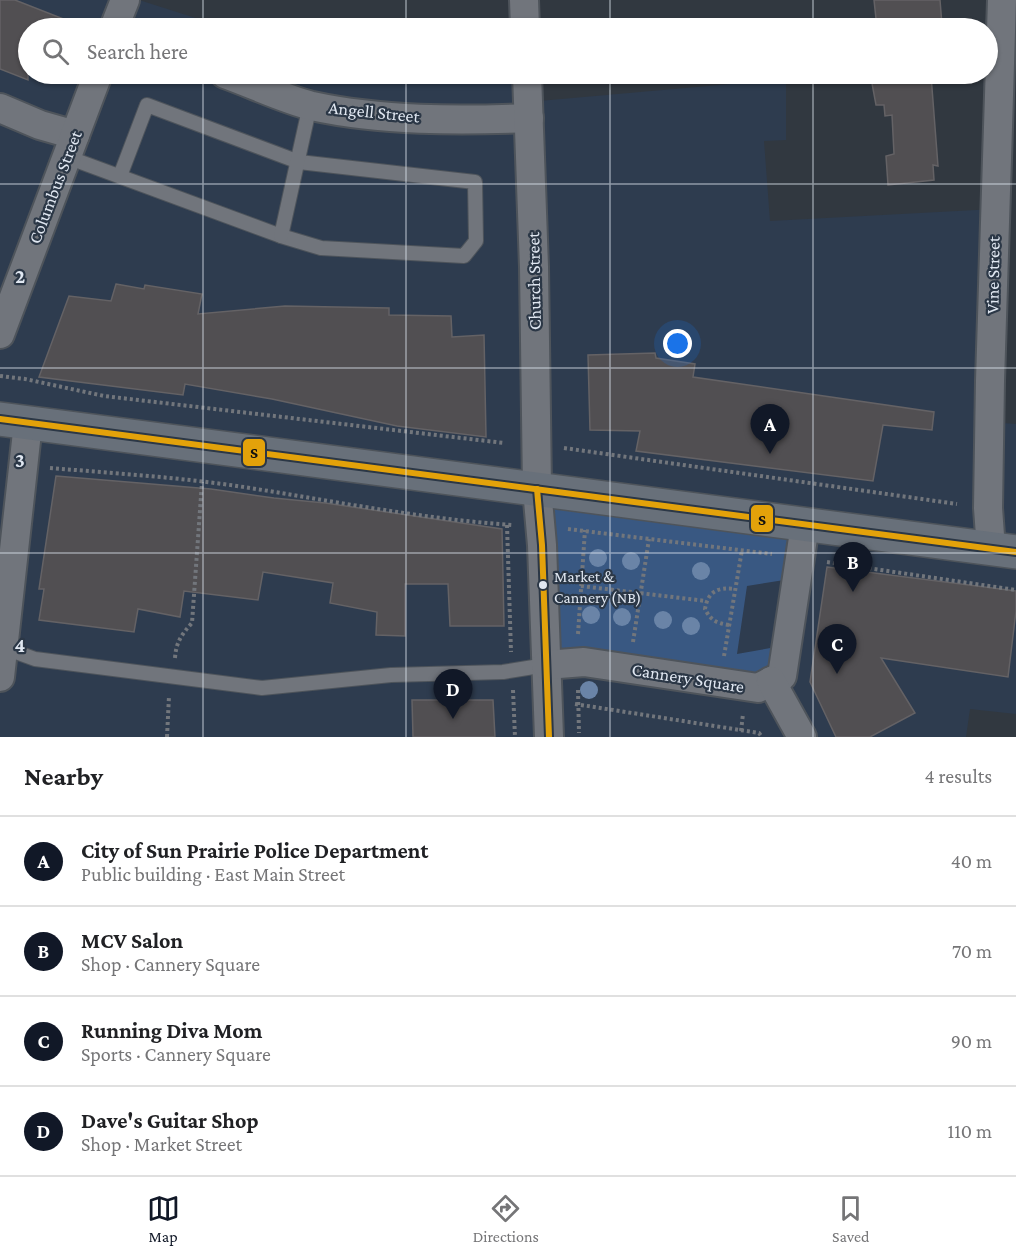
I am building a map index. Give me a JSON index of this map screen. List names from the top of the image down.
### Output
{
  "streets": {
    "street": [
      "Angell Street",
      "Columbus Street",
      "Vine Street",
      "Church Street",
      "Cannery Square"
    ]
  },
  "crossings": [
    ["Angell Street", "Church Street"],
    ["Church Street", "Cannery Square"]
  ],
  "places": ["Market & Cannery (NB)"],
  "lines": ["transit line S"],
  "page": {
    "search": "Search here",
    "pins": [
      "A",
      "B",
      "C",
      "D"
    ],
    "heading": ["Nearby", "4 results"],
    "list": [
      {
        "mark": "A",
        "name": "City of Sun Prairie Police Department",
        "note": "Public building · East Main Street",
        "value": "40 m"
      },
      {
        "mark": "B",
        "name": "MCV Salon",
        "note": "Shop · Cannery Square",
        "value": "70 m"
      },
      {
        "mark": "C",
        "name": "Running Diva Mom",
        "note": "Sports · Cannery Square",
        "value": "90 m"
      },
      {
        "mark": "D",
        "name": "Dave's Guitar Shop",
        "note": "Shop · Market Street",
        "value": "110 m"
      }
    ],
    "nav": ["Map", "Directions", "Saved"]
  },
  "grid": {
    "rows": ["2", "3", "4"]
  }
}
